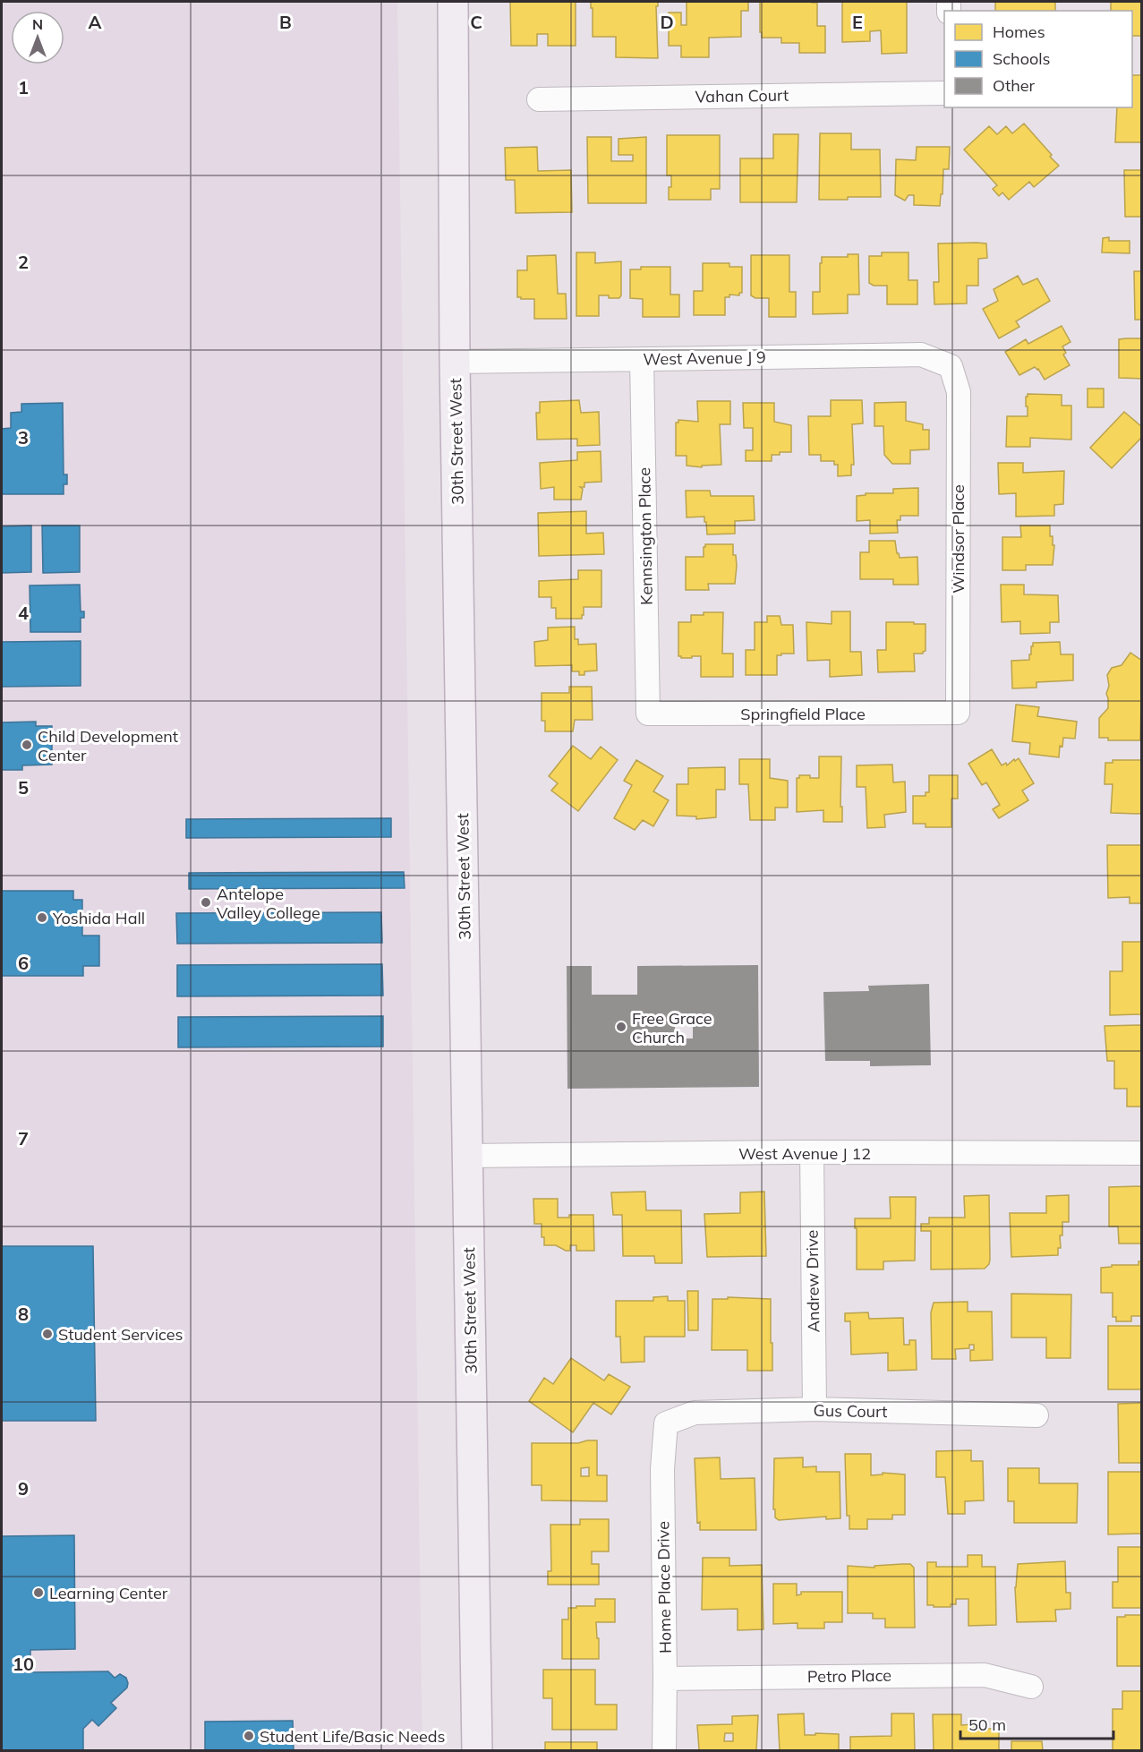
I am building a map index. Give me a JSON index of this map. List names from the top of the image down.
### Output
{
  "streets": {
    "main road": ["30th Street West"],
    "street": [
      "Vahan Court",
      "West Avenue J 9",
      "Kennsington Place",
      "Windsor Place",
      "Springfield Place",
      "West Avenue J 12",
      "Andrew Drive",
      "Gus Court",
      "Home Place Drive",
      "Petro Place"
    ]
  },
  "crossings": [
    ["West Avenue J 9", "30th Street West"],
    ["West Avenue J 9", "Kennsington Place"],
    ["West Avenue J 9", "Windsor Place"],
    ["30th Street West", "West Avenue J 12"],
    ["Kennsington Place", "Springfield Place"],
    ["Windsor Place", "Springfield Place"],
    ["West Avenue J 12", "Andrew Drive"],
    ["Andrew Drive", "Gus Court"],
    ["Gus Court", "Home Place Drive"],
    ["Home Place Drive", "Petro Place"]
  ],
  "places": [
    "Child Development Center",
    "Antelope Valley College",
    "Yoshida Hall",
    "Free Grace Church",
    "Student Services",
    "Learning Center",
    "Student Life/Basic Needs"
  ],
  "legend": ["Homes", "Schools", "Other"],
  "scale_bar": "50 m",
  "north": "top",
  "grid": {
    "columns": [
      "A",
      "B",
      "C",
      "D",
      "E"
    ],
    "rows": [
      "1",
      "2",
      "3",
      "4",
      "5",
      "6",
      "7",
      "8",
      "9",
      "10"
    ]
  }
}
